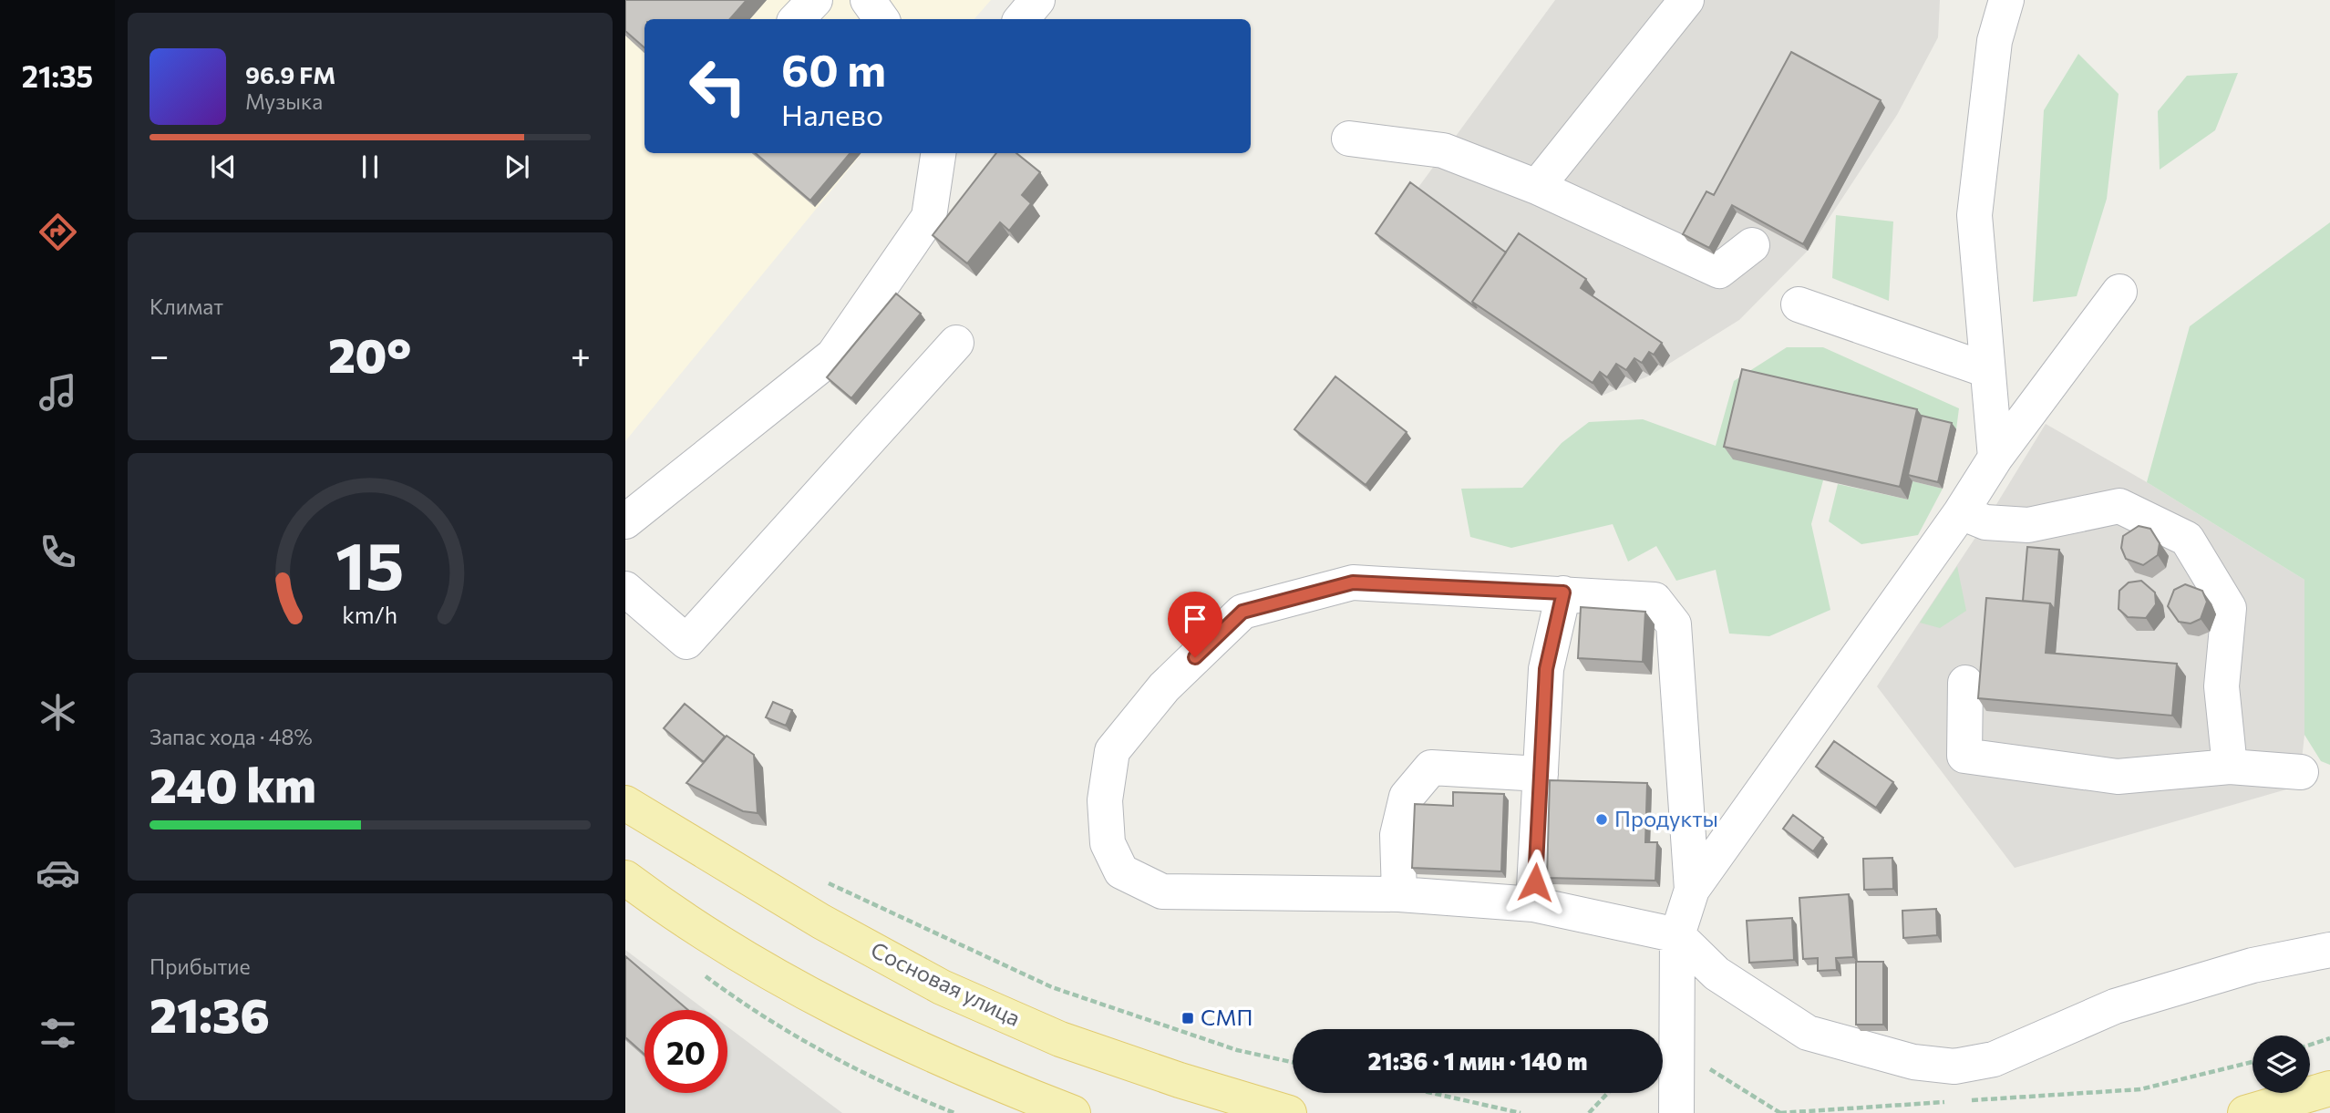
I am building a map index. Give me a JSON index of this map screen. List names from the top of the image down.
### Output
{
  "streets": {
    "main road": ["Сосновая улица"]
  },
  "places": {
    "other": ["Продукты"],
    "transit": ["СМП"]
  },
  "page": {
    "tabs": "21:35",
    "turn": ["60 m", "Налево"],
    "song": ["96.9 FM", "Музыка"],
    "tile": [
      "Климат",
      ["Запас хода · 48%", "240 km"],
      ["Прибытие", "21:36"]
    ],
    "heat": ["−", "20°", "+"],
    "limit": "20",
    "trip": "21:36 · 1 мин · 140 m",
    "gauge": ["15", "km/h"]
  }
}
